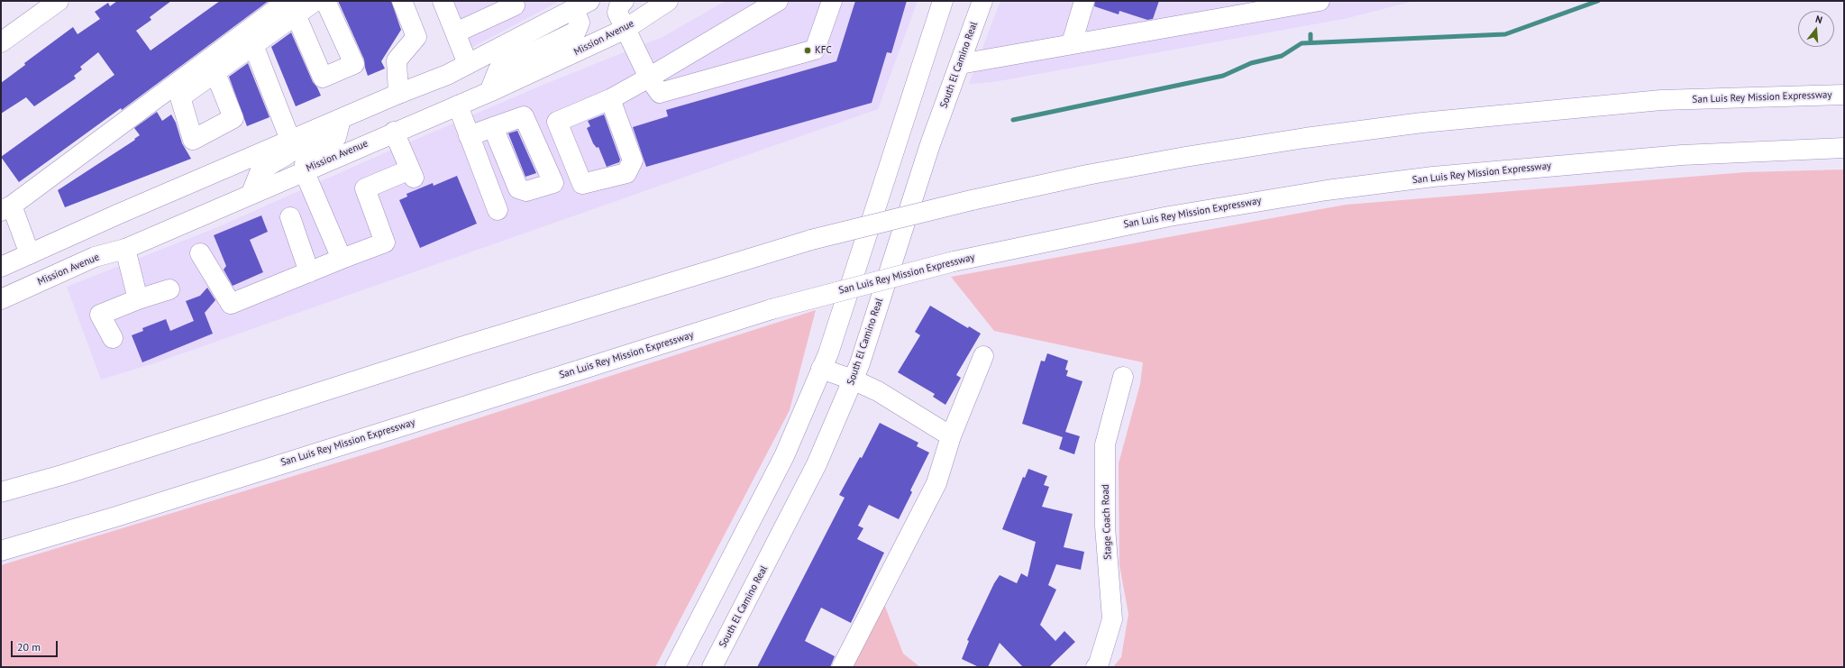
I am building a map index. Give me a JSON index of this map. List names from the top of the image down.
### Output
{
  "streets": {
    "main road": [
      "Mission Avenue",
      "South El Camino Real",
      "San Luis Rey Mission Expressway",
      "Stage Coach Road"
    ]
  },
  "places": ["KFC"],
  "scale_bar": "20 m",
  "north": "top"
}
